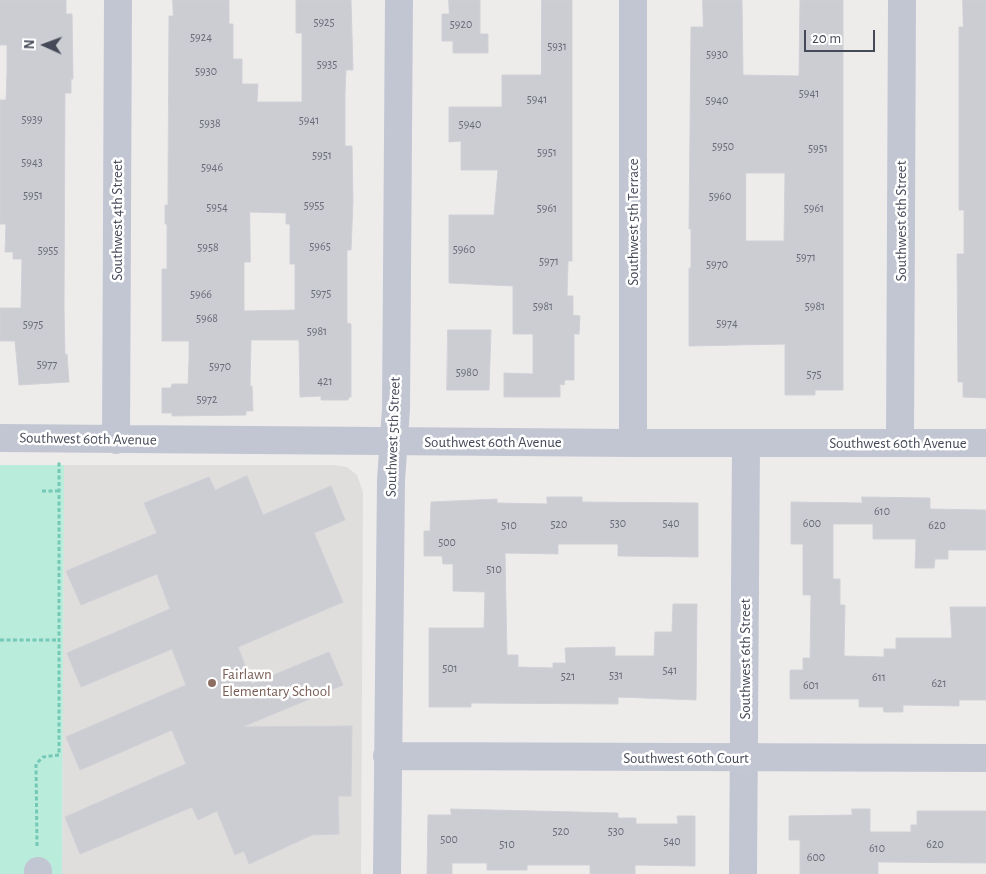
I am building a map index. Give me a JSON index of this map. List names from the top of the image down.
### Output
{
  "streets": {
    "street": [
      "Southwest 4th Street",
      "Southwest 6th Street",
      "Southwest 5th Terrace",
      "Southwest 5th Street",
      "Southwest 60th Avenue",
      "Southwest 60th Court"
    ]
  },
  "crossings": [
    ["Southwest 4th Street", "Southwest 60th Avenue"],
    ["Southwest 6th Street", "Southwest 60th Avenue"],
    ["Southwest 6th Street", "Southwest 60th Court"],
    ["Southwest 5th Terrace", "Southwest 60th Avenue"],
    ["Southwest 5th Street", "Southwest 60th Avenue"],
    ["Southwest 5th Street", "Southwest 60th Court"]
  ],
  "places": ["Fairlawn Elementary School"],
  "house_numbers": [
    "5925",
    "5920",
    "5924",
    "5931",
    "5930",
    "5935",
    "5930",
    "5941",
    "5941",
    "5940",
    "5939",
    "5941",
    "5938",
    "5940",
    "5950",
    "5951",
    "5951",
    "5951",
    "5943",
    "5946",
    "5951",
    "5960",
    "5955",
    "5954",
    "5961",
    "5961",
    "5965",
    "5958",
    "5960",
    "5955",
    "5971",
    "5971",
    "5970",
    "5975",
    "5966",
    "5981",
    "5981",
    "5968",
    "5974",
    "5975",
    "5981",
    "5977",
    "5970",
    "5980",
    "575",
    "421",
    "5972",
    "610",
    "530",
    "540",
    "600",
    "520",
    "510",
    "620",
    "500",
    "510",
    "501",
    "541",
    "531",
    "521",
    "611",
    "621",
    "601",
    "520",
    "530",
    "500",
    "540",
    "510",
    "620",
    "610",
    "600"
  ],
  "scale_bar": "20 m",
  "north": "left"
}
